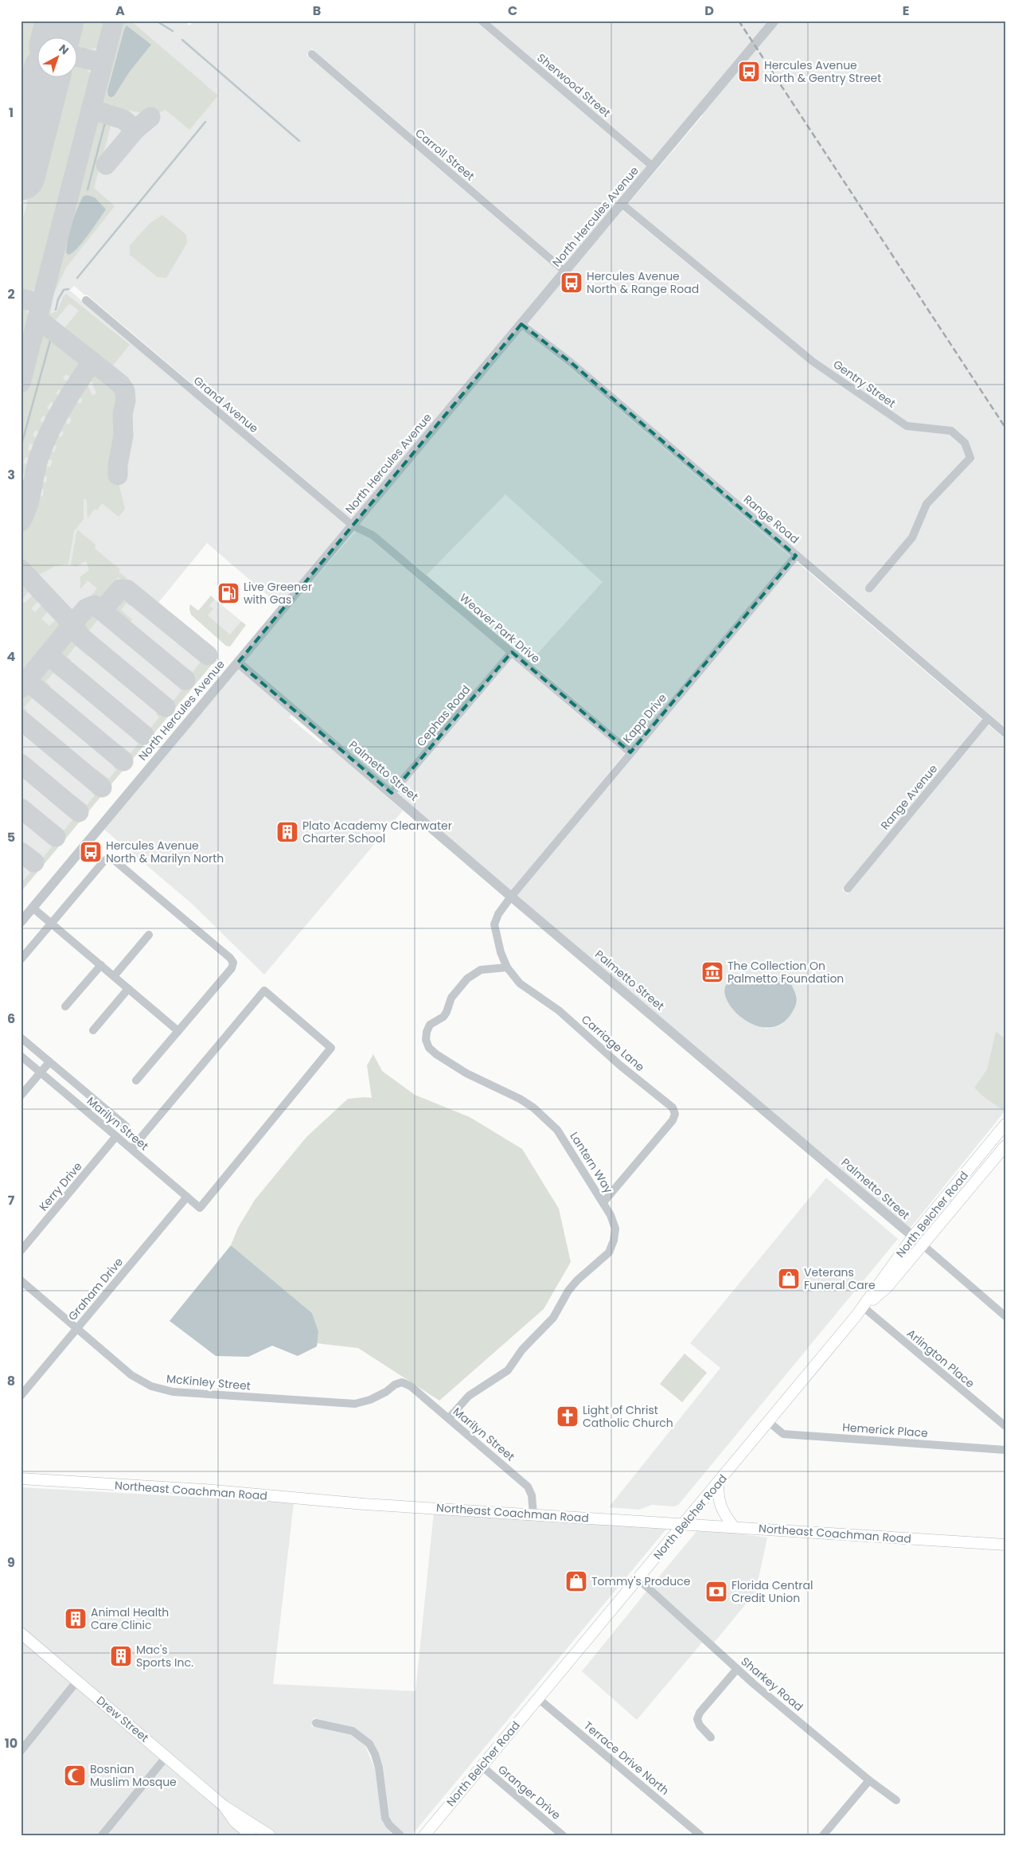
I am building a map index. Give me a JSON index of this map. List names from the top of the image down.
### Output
{
  "streets": {
    "main road": ["North Belcher Road", "Northeast Coachman Road", "Drew Street"],
    "street": [
      "Sherwood Street",
      "Carroll Street",
      "North Hercules Avenue",
      "Gentry Street",
      "Grand Avenue",
      "Range Road",
      "Weaver Park Drive",
      "Cephas Road",
      "Kapp Drive",
      "Palmetto Street",
      "Range Avenue",
      "Carriage Lane",
      "Marilyn Street",
      "Lantern Way",
      "Kerry Drive",
      "Graham Drive",
      "Arlington Place",
      "McKinley Street",
      "Hemerick Place",
      "Sharkey Road",
      "Terrace Drive North",
      "Granger Drive"
    ]
  },
  "crossings": [
    ["Sherwood Street", "North Hercules Avenue"],
    ["Carroll Street", "North Hercules Avenue"],
    ["North Hercules Avenue", "Gentry Street"],
    ["North Hercules Avenue", "Grand Avenue"],
    ["North Hercules Avenue", "Range Road"],
    ["North Hercules Avenue", "Weaver Park Drive"],
    ["North Hercules Avenue", "Palmetto Street"],
    ["Grand Avenue", "Weaver Park Drive"],
    ["Range Road", "Kapp Drive"],
    ["Range Road", "Range Avenue"],
    ["Weaver Park Drive", "Cephas Road"],
    ["Weaver Park Drive", "Kapp Drive"],
    ["Cephas Road", "Palmetto Street"],
    ["Kapp Drive", "Palmetto Street"],
    ["Kapp Drive", "Carriage Lane"],
    ["Palmetto Street", "Carriage Lane"],
    ["Palmetto Street", "North Belcher Road"],
    ["Carriage Lane", "Lantern Way"],
    ["Marilyn Street", "Lantern Way"],
    ["Marilyn Street", "Kerry Drive"],
    ["Marilyn Street", "Graham Drive"],
    ["Marilyn Street", "McKinley Street"],
    ["Marilyn Street", "Northeast Coachman Road"],
    ["North Belcher Road", "Arlington Place"],
    ["North Belcher Road", "Hemerick Place"],
    ["North Belcher Road", "Northeast Coachman Road"],
    ["North Belcher Road", "Sharkey Road"],
    ["North Belcher Road", "Terrace Drive North"],
    ["North Belcher Road", "Granger Drive"],
    ["Graham Drive", "McKinley Street"]
  ],
  "places": {
    "bus stop": ["Hercules Avenue North & Gentry Street", "Hercules Avenue North & Range Road", "Hercules Avenue North & Marilyn North"],
    "fuel station": ["Live Greener with Gas"],
    "building": ["Plato Academy Clearwater Charter School", "Animal Health Care Clinic", "Mac's Sports Inc."],
    "museum": ["The Collection On Palmetto Foundation"],
    "shop": ["Veterans Funeral Care", "Tommy's Produce"],
    "church": ["Light of Christ Catholic Church"],
    "bank": ["Florida Central Credit Union"],
    "mosque": ["Bosnian Muslim Mosque"]
  },
  "north": "top right",
  "grid": {
    "columns": [
      "A",
      "B",
      "C",
      "D",
      "E"
    ],
    "rows": [
      "1",
      "2",
      "3",
      "4",
      "5",
      "6",
      "7",
      "8",
      "9",
      "10"
    ]
  }
}
